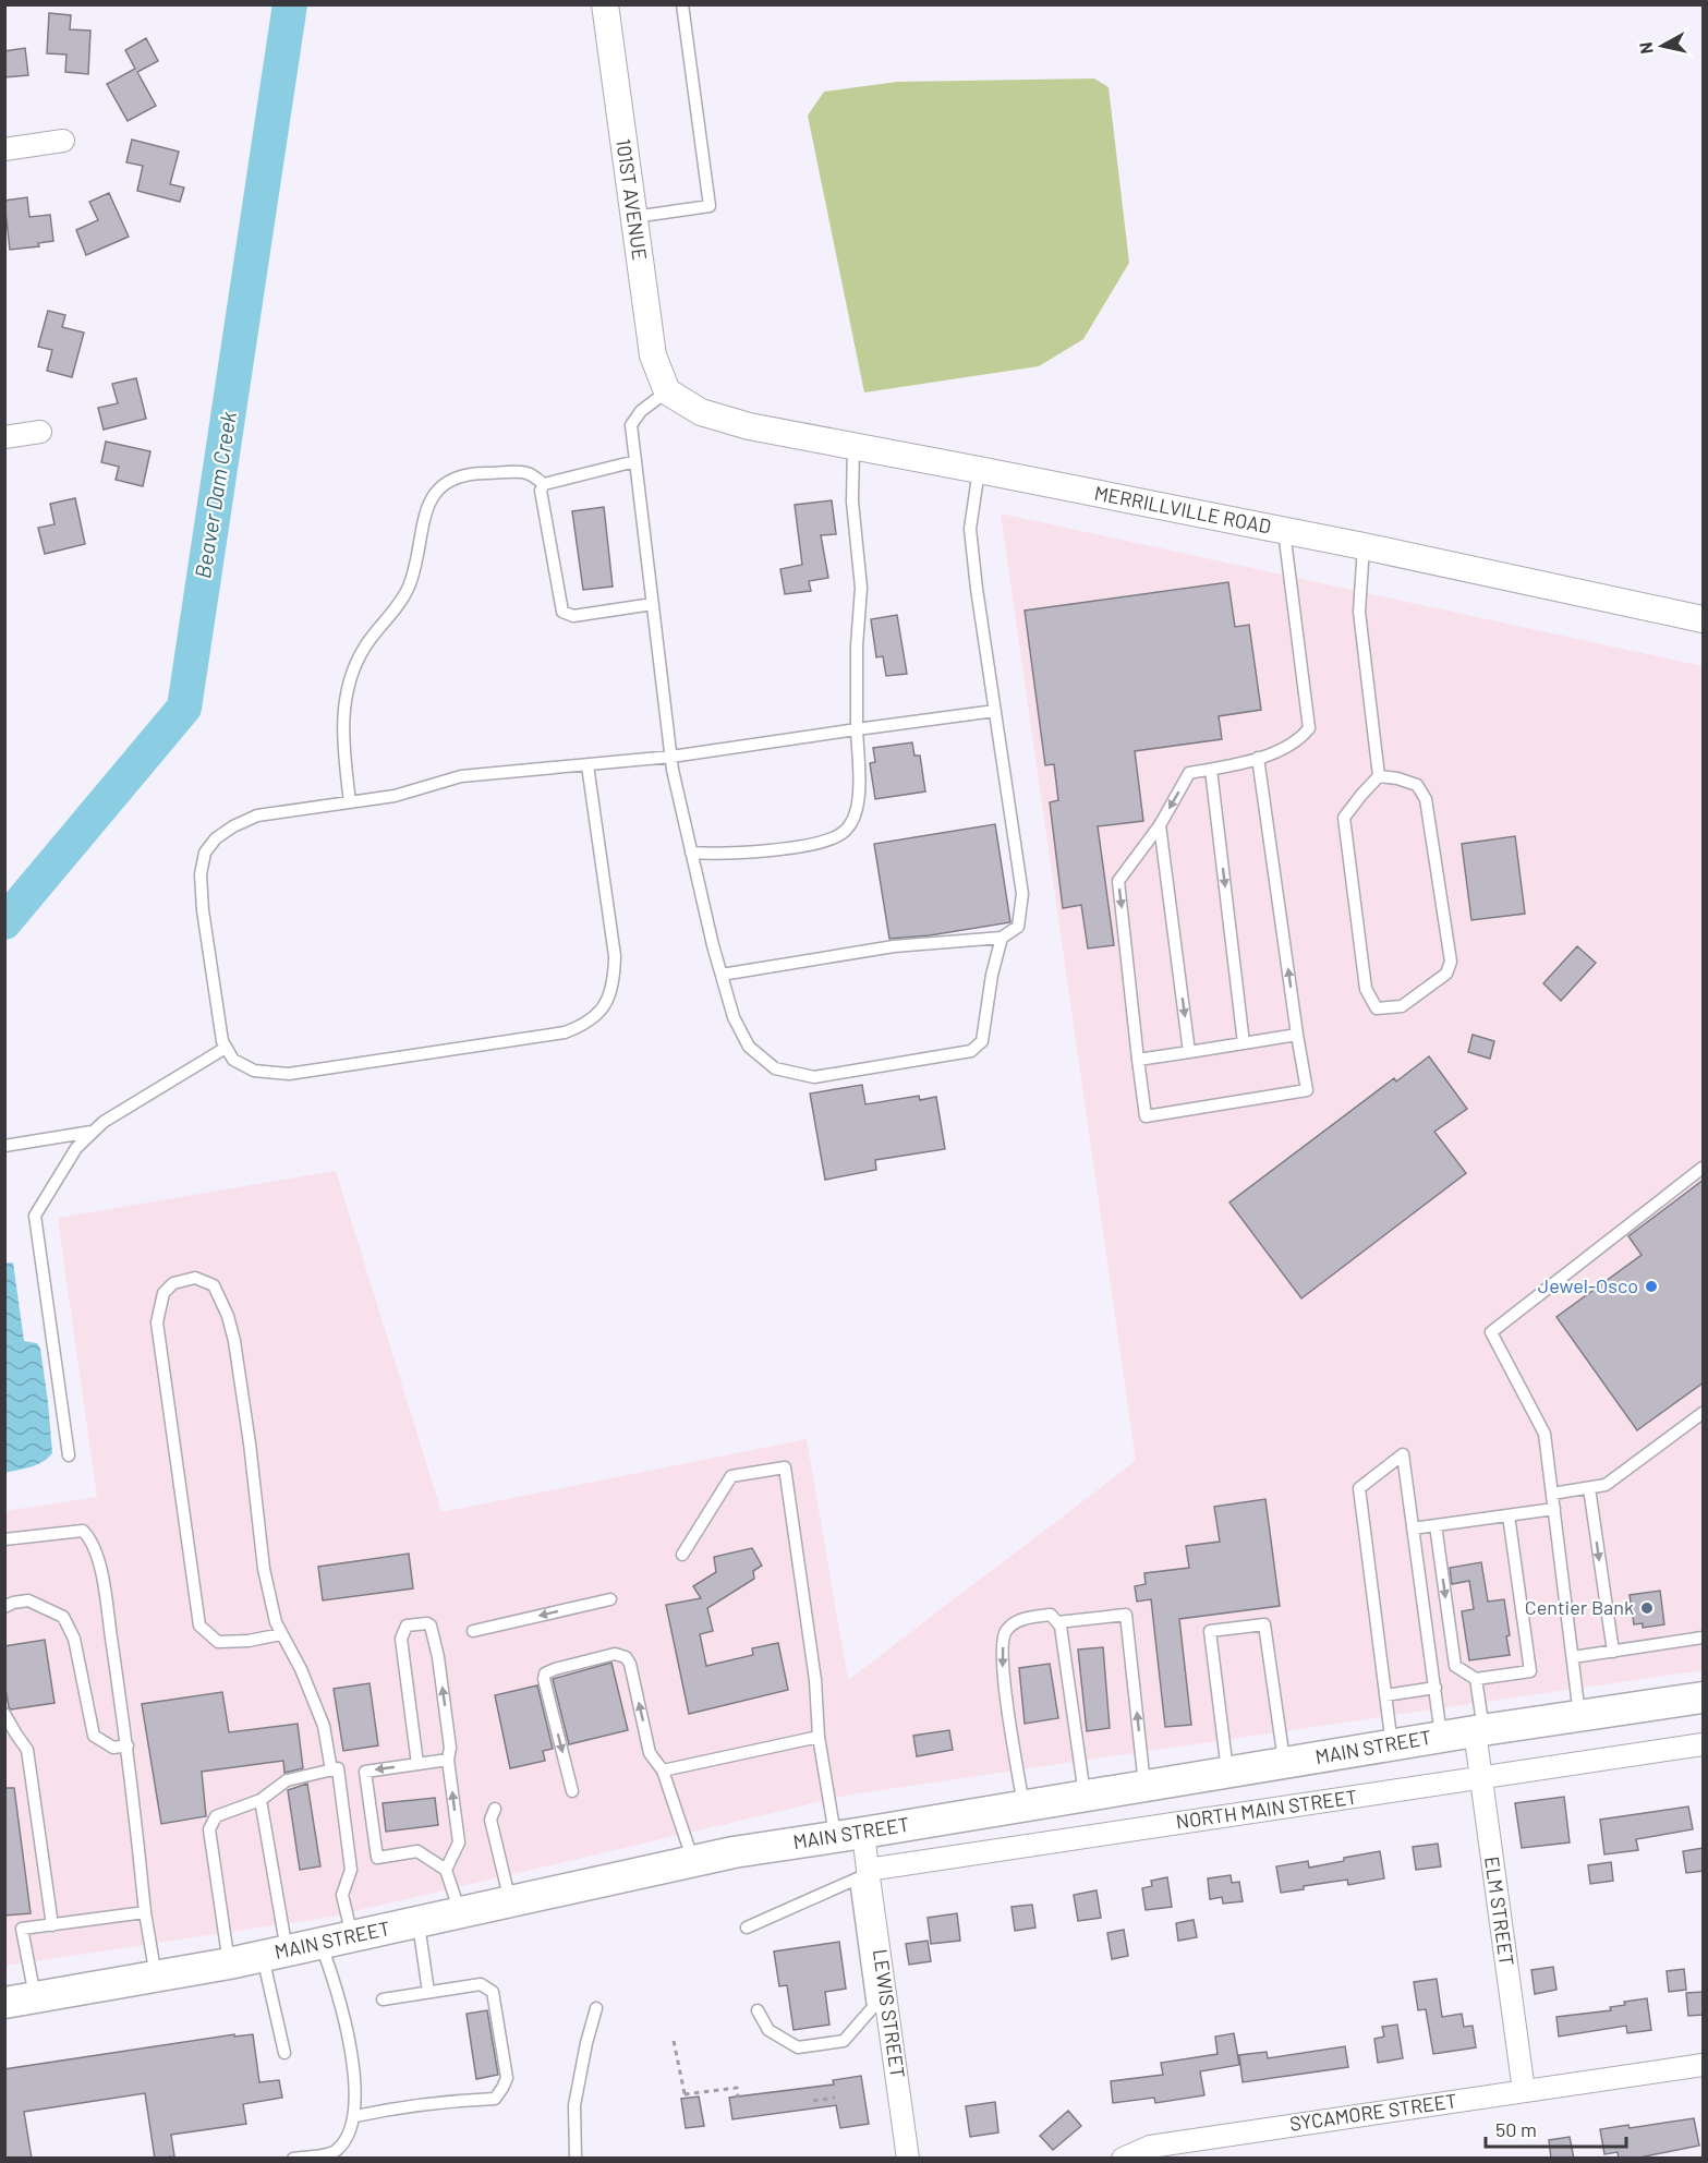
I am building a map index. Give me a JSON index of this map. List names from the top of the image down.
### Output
{
  "streets": {
    "main road": ["MAIN STREET"],
    "street": [
      "101ST AVENUE",
      "MERRILLVILLE ROAD",
      "NORTH MAIN STREET",
      "ELM STREET",
      "LEWIS STREET",
      "SYCAMORE STREET"
    ]
  },
  "crossings": [
    ["101ST AVENUE", "MERRILLVILLE ROAD"],
    ["MAIN STREET", "ELM STREET"],
    ["NORTH MAIN STREET", "ELM STREET"],
    ["NORTH MAIN STREET", "LEWIS STREET"],
    ["ELM STREET", "SYCAMORE STREET"]
  ],
  "water": ["Beaver Dam Creek"],
  "places": ["Jewel-Osco", "Centier Bank"],
  "scale_bar": "50 m",
  "north": "left"
}
